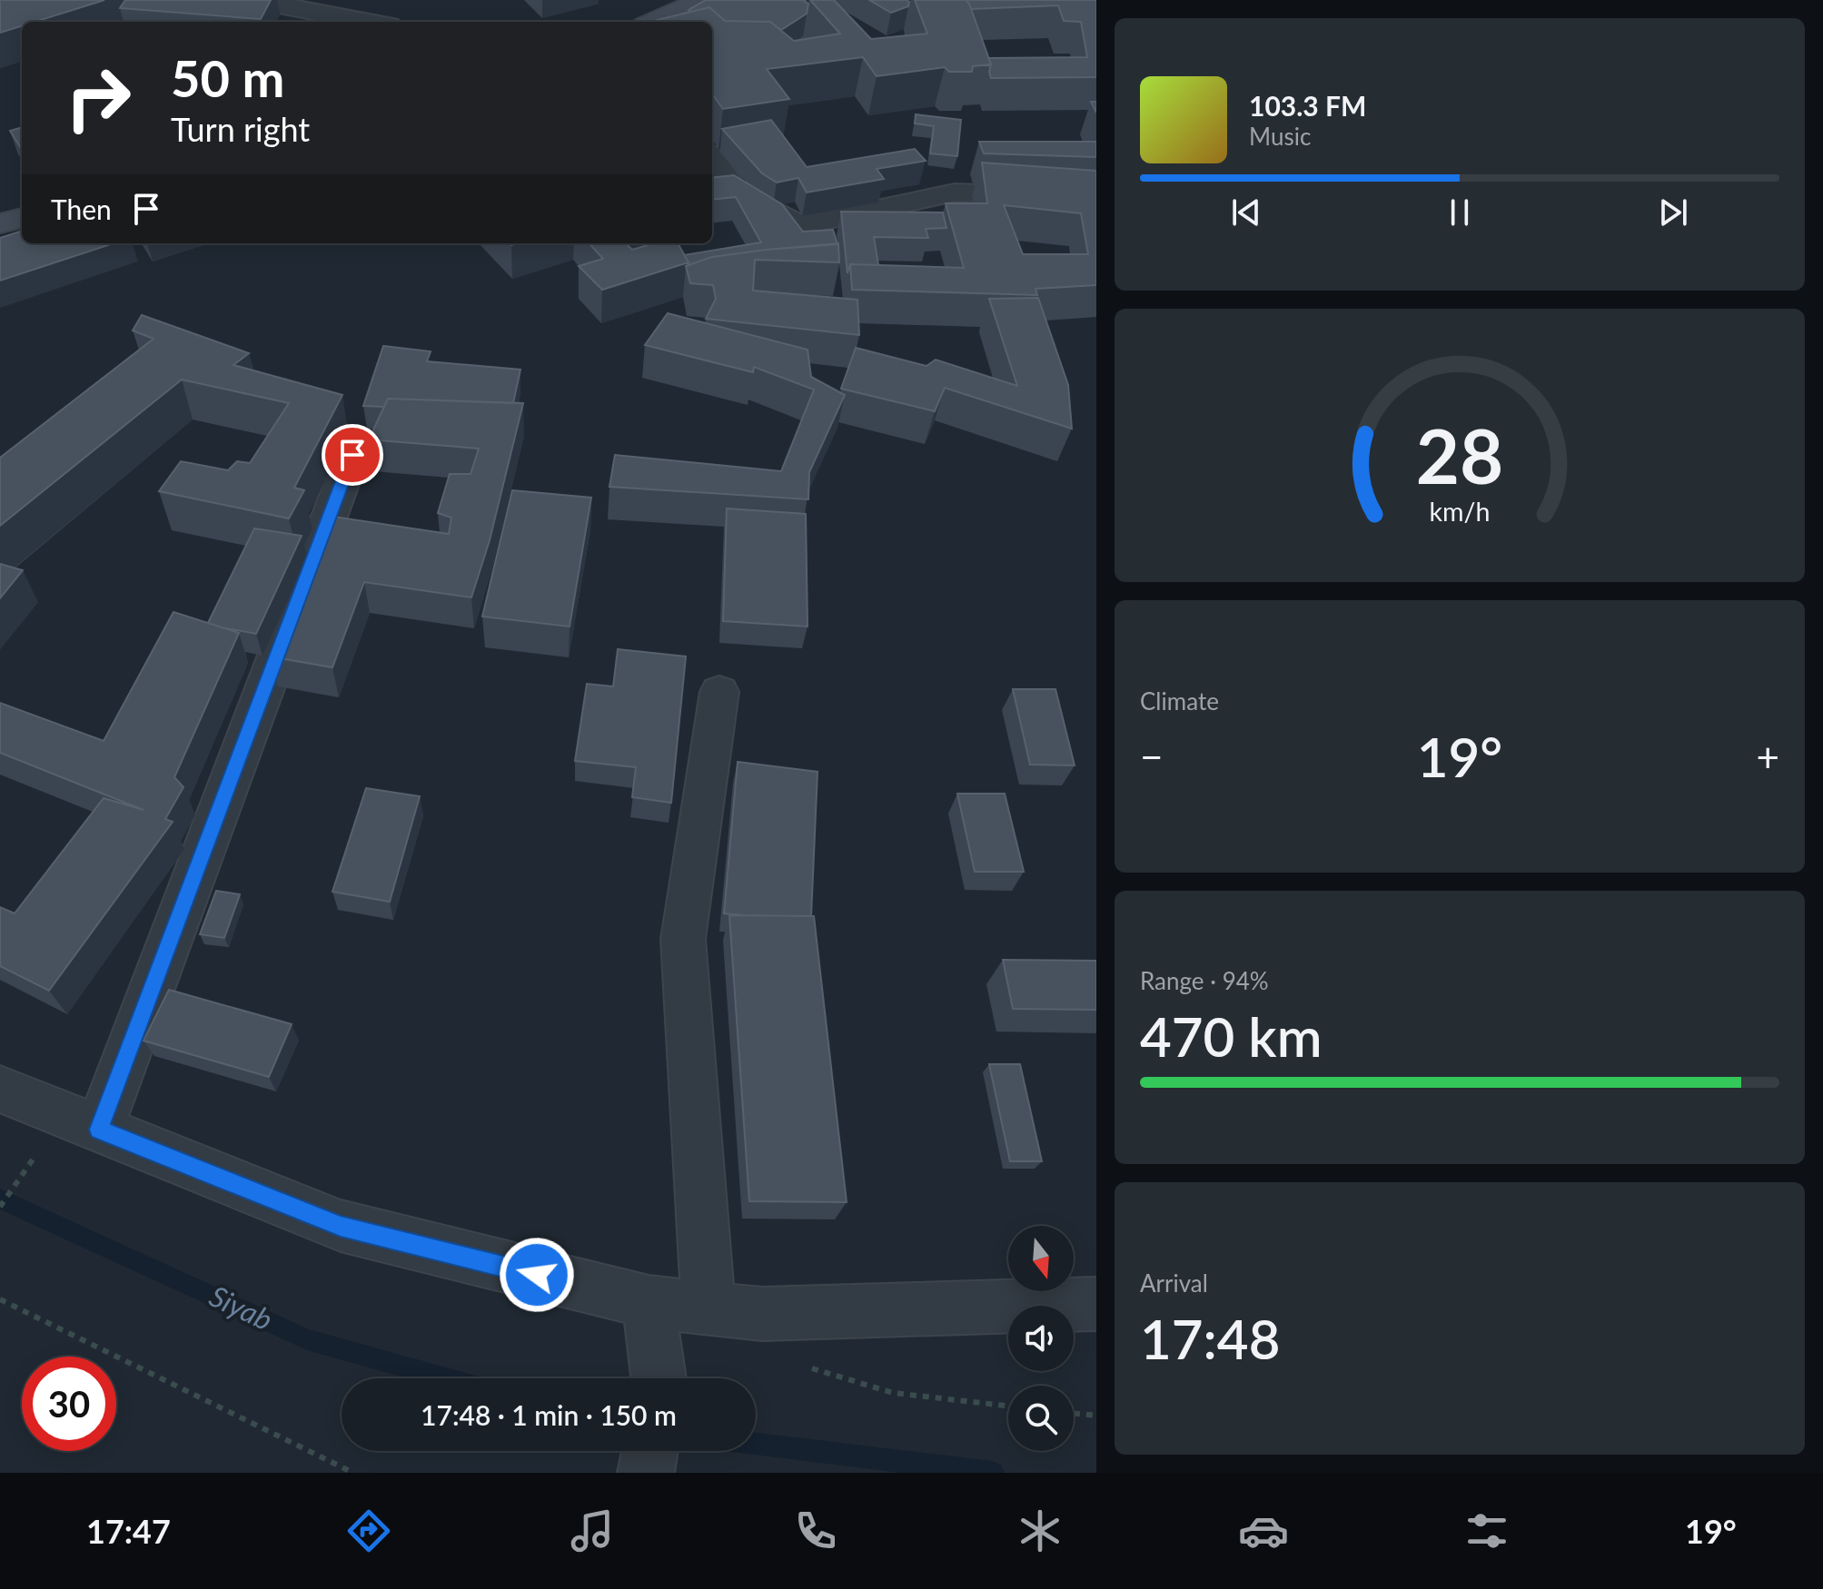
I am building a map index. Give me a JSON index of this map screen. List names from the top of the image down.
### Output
{
  "water": ["Siyab"],
  "north": "bottom",
  "page": {
    "turn": ["50 m", "Turn right"],
    "song": ["103.3 FM", "Music"],
    "then": "Then",
    "tile": [
      "Climate",
      ["Range · 94%", "470 km"],
      ["Arrival", "17:48"]
    ],
    "heat": ["−", "19°", "+"],
    "limit": "30",
    "trip": "17:48 · 1 min · 150 m",
    "tabs": ["17:47", "19°"],
    "gauge": ["28", "km/h"]
  }
}
